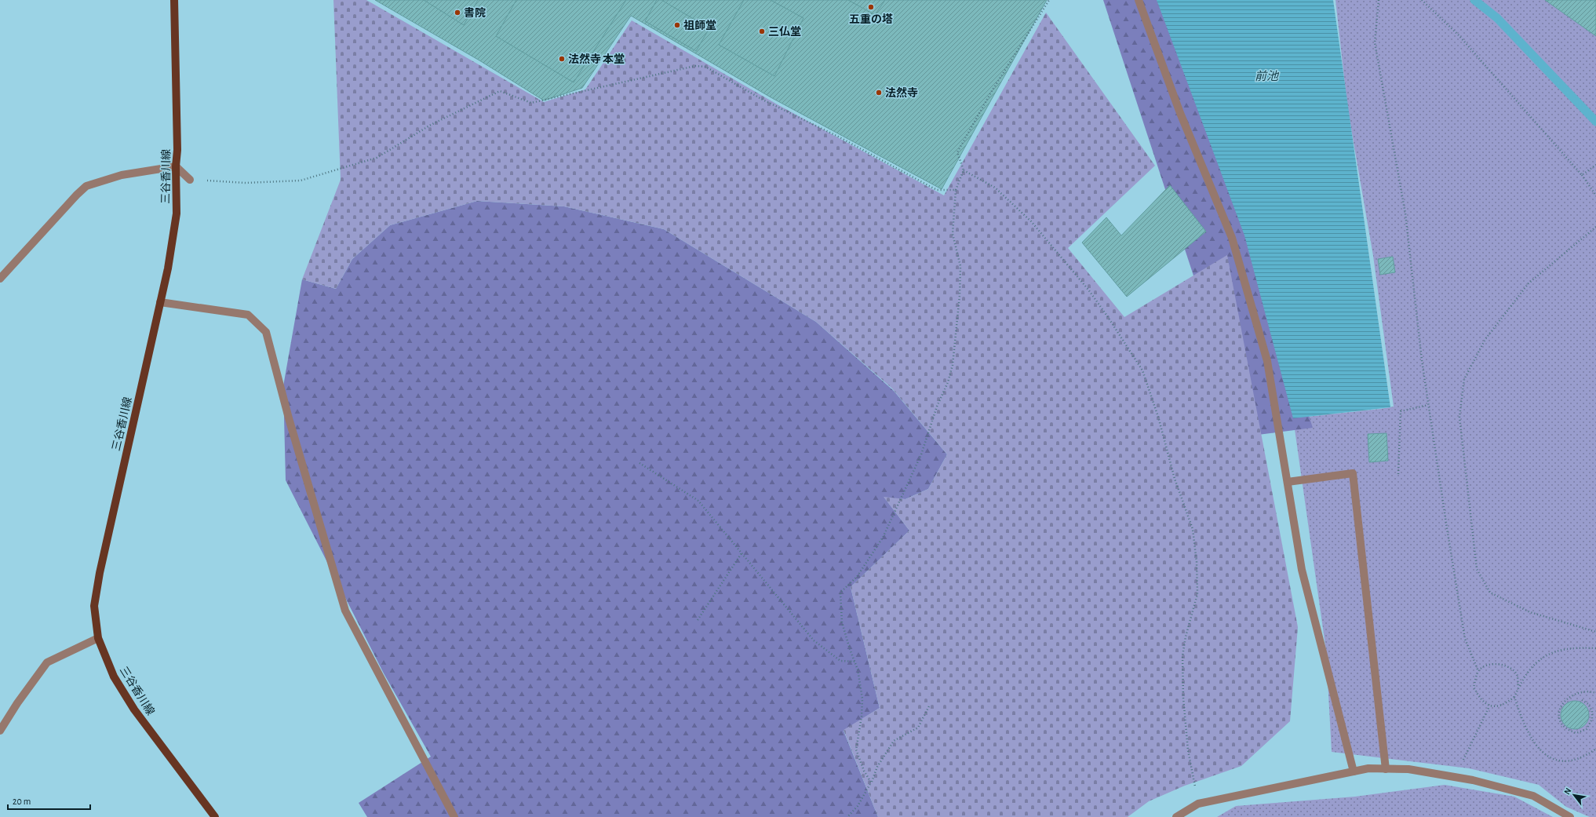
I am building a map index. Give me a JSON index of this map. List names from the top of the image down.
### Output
{
  "streets": {
    "main road": ["三谷香川線"]
  },
  "water": ["前池"],
  "places": [
    "五重の塔",
    "書院",
    "祖師堂",
    "三仏堂",
    "法然寺 本堂",
    "法然寺"
  ],
  "scale_bar": "20 m",
  "north": "top left"
}
